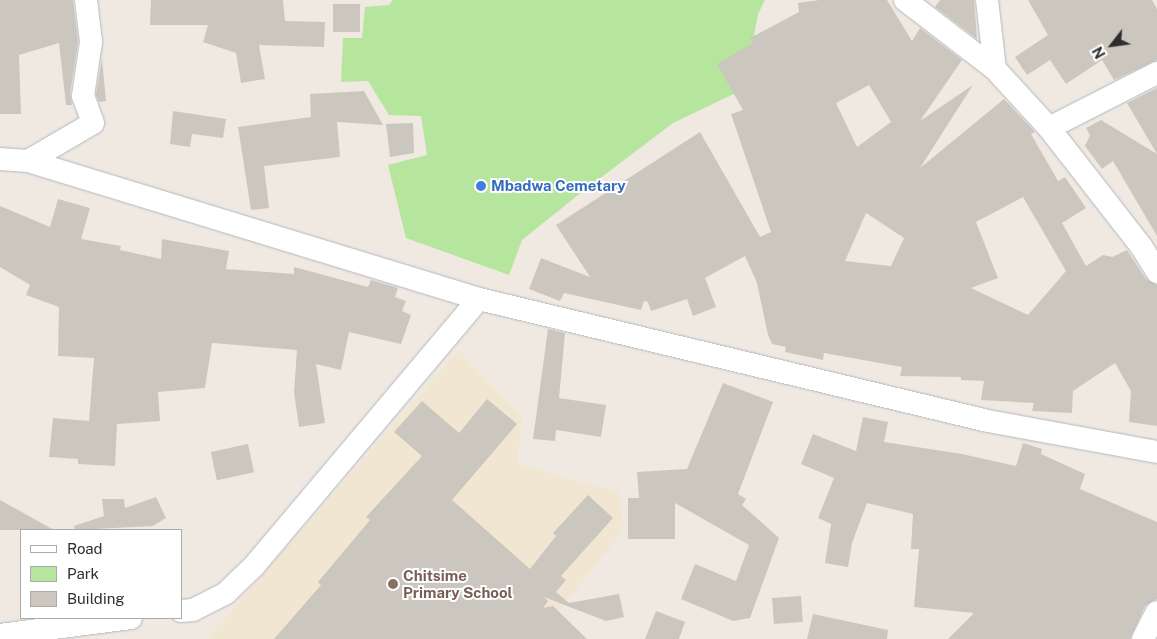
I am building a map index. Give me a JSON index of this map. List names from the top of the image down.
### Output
{
  "places": ["Mbadwa Cemetary", "Chitsime Primary School"],
  "legend": ["Road", "Park", "Building"],
  "north": "bottom left"
}
